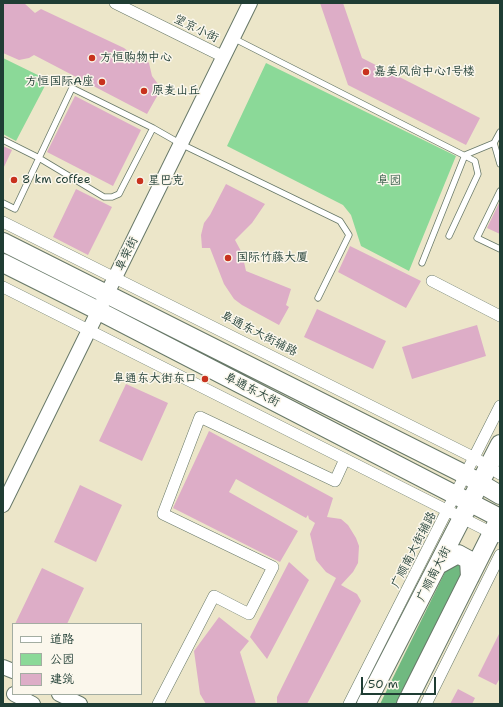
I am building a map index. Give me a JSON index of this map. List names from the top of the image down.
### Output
{
  "streets": {
    "main road": ["阜通东大街", "广顺南大街"],
    "street": [
      "望京小街",
      "阜荣街",
      "阜通东大街辅路",
      "广顺南大街辅路"
    ]
  },
  "crossings": [
    ["望京小街", "阜荣街"],
    ["阜荣街", "阜通东大街辅路"],
    ["阜荣街", "阜通东大街"],
    ["阜通东大街辅路", "阜通东大街"],
    ["阜通东大街辅路", "广顺南大街"],
    ["阜通东大街", "广顺南大街辅路"],
    ["阜通东大街", "广顺南大街"],
    ["广顺南大街辅路", "广顺南大街"]
  ],
  "parks": ["阜园"],
  "places": [
    "方恒购物中心",
    "嘉美风尚中心1号楼",
    "方恒国际A座",
    "原麦山丘",
    "8 km coffee",
    "星巴克",
    "国际竹藤大厦",
    "阜通东大街东口"
  ],
  "legend": ["道路", "公园", "建筑"],
  "scale_bar": "50 m"
}
